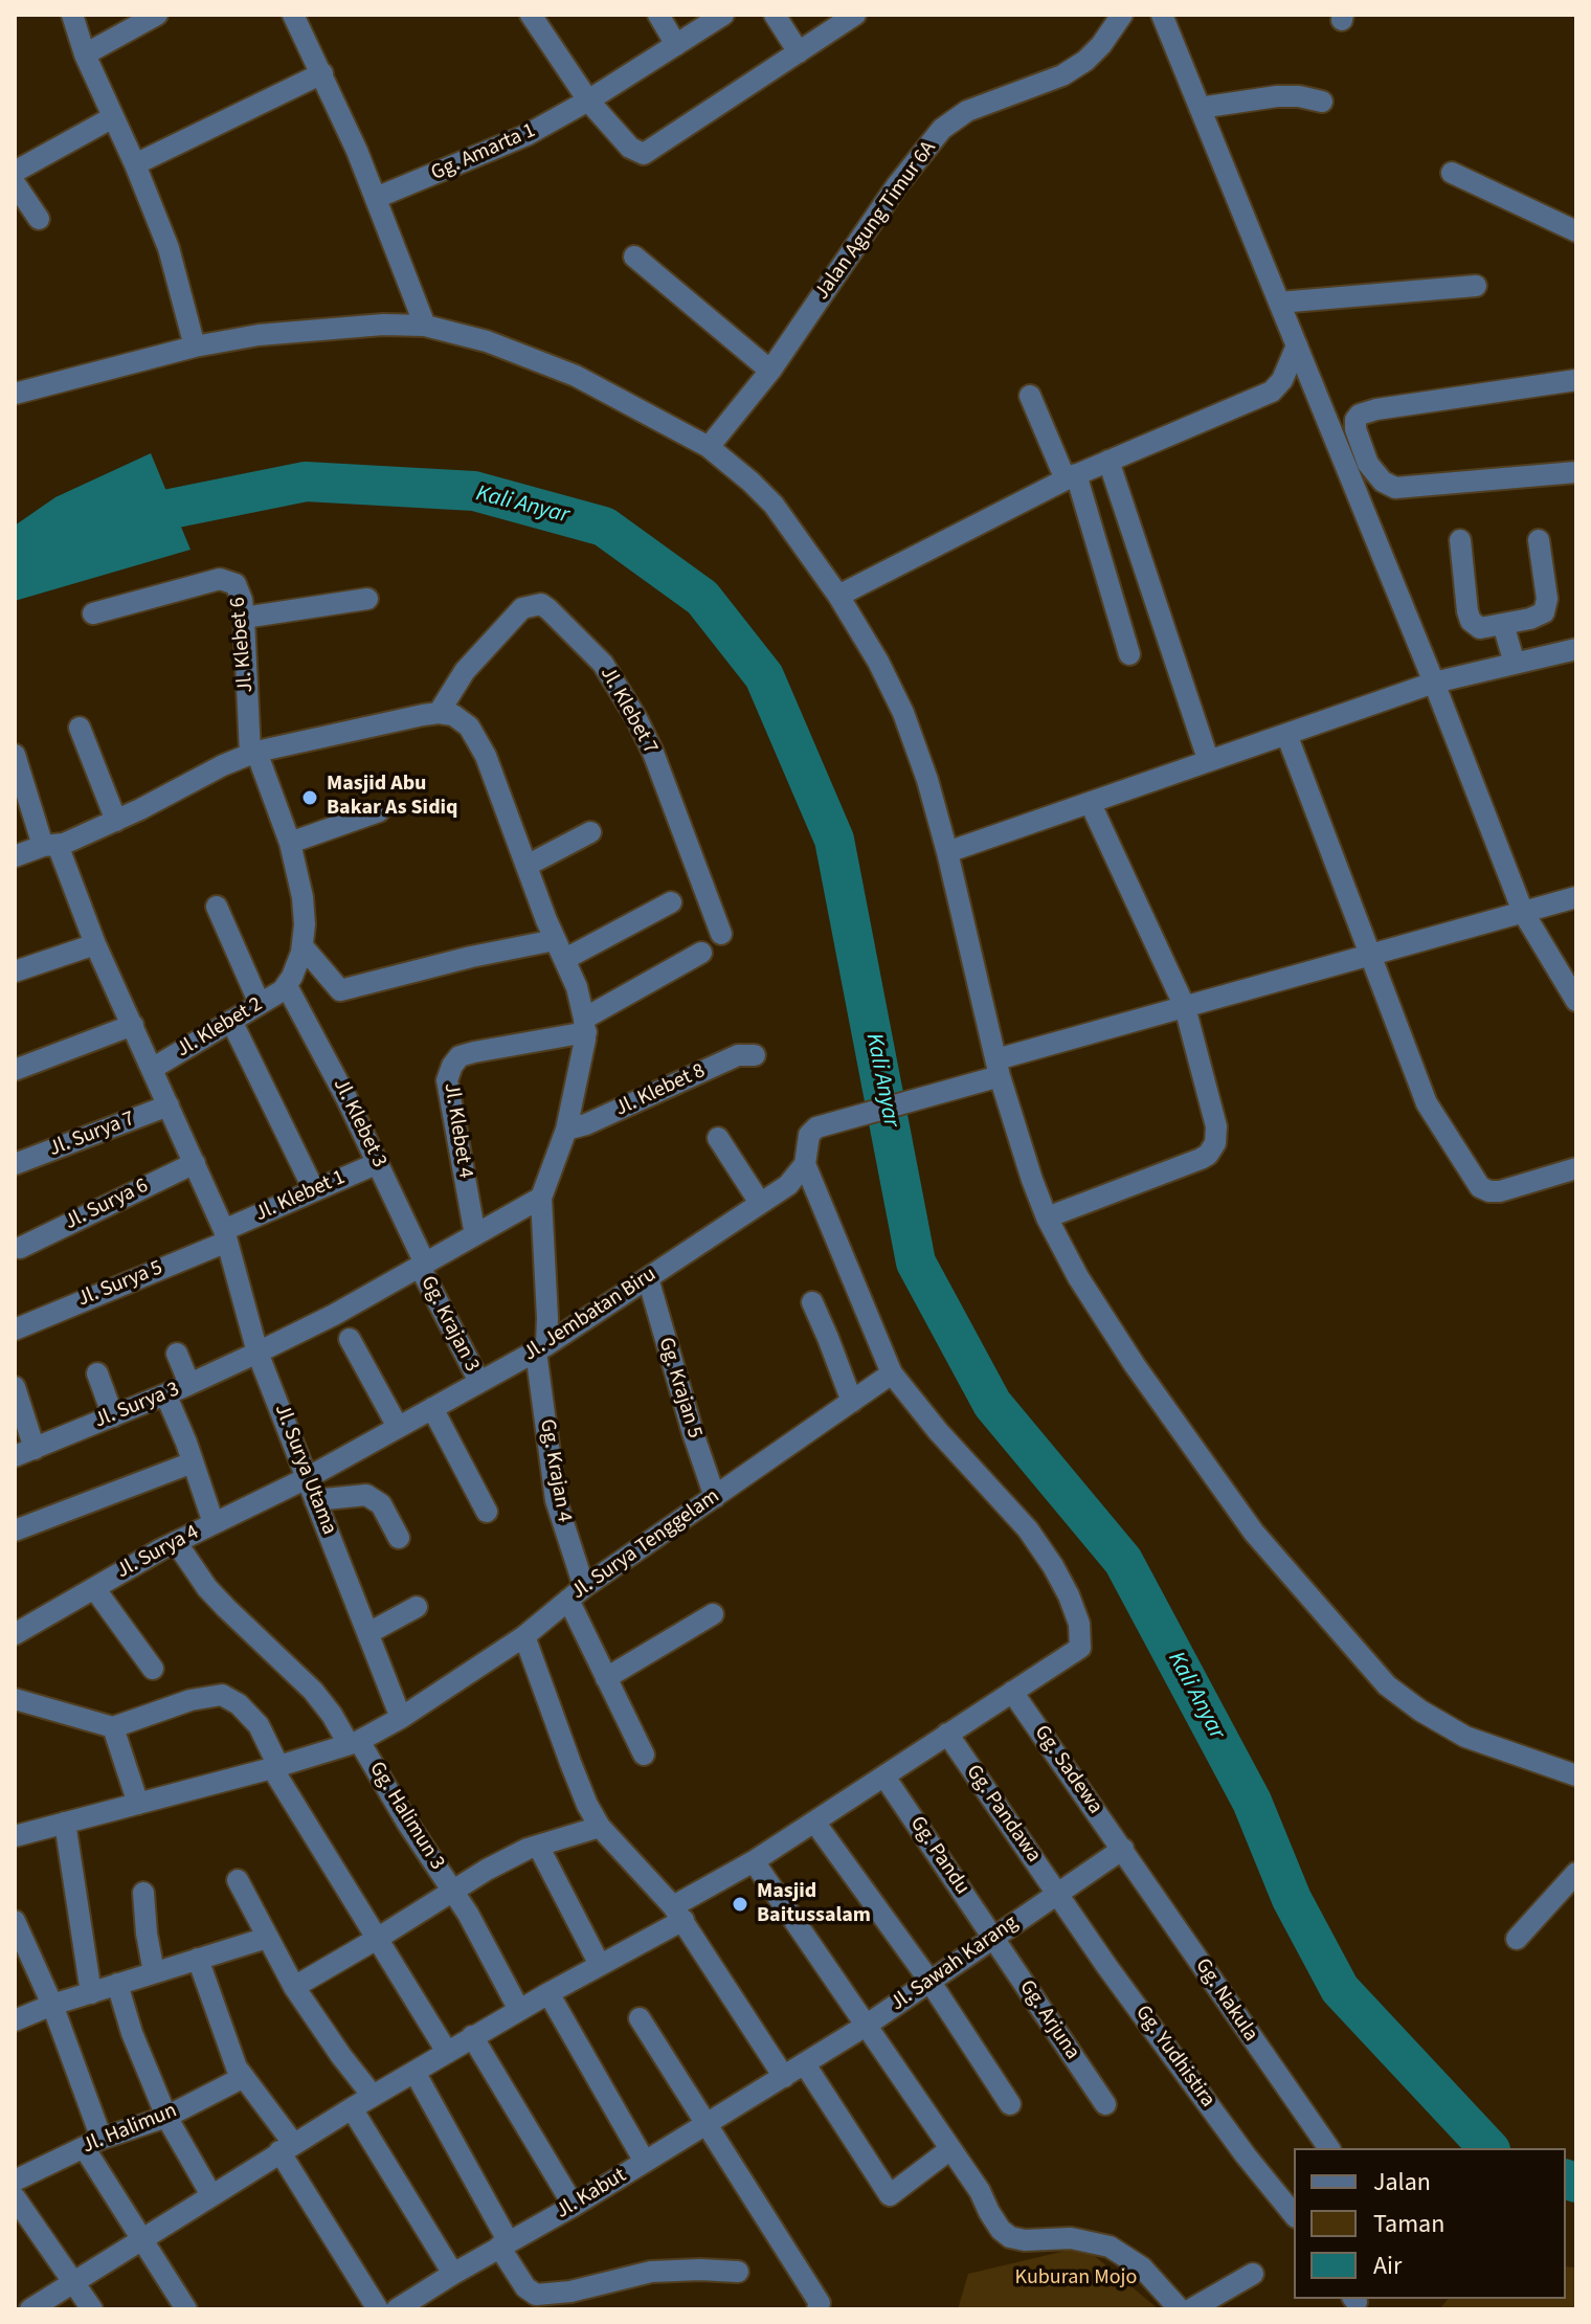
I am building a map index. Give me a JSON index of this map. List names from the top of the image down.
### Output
{
  "streets": {
    "street": [
      "Gg. Amarta 1",
      "Jalan Agung Timur 6A",
      "Jl. Klebet 6",
      "Jl. Klebet 7",
      "Jl. Klebet 2",
      "Jl. Klebet 8",
      "Jl. Klebet 3",
      "Jl. Klebet 4",
      "Jl. Surya 7",
      "Jl. Klebet 1",
      "Jl. Surya 6",
      "Jl. Surya 5",
      "Jl. Jembatan Biru",
      "Gg. Krajan 3",
      "Gg. Krajan 5",
      "Jl. Surya 3",
      "Jl. Surya Utama",
      "Gg. Krajan 4",
      "Jl. Surya Tenggelam",
      "Jl. Surya 4",
      "Gg. Sadewa",
      "Gg. Pandawa",
      "Gg. Halimun 3",
      "Gg. Pandu",
      "Jl. Sawah Karang",
      "Gg. Nakula",
      "Gg. Arjuna",
      "Gg. Yudhistira",
      "Jl. Halimun",
      "Jl. Kabut"
    ]
  },
  "crossings": [
    ["Jl. Klebet 2", "Jl. Klebet 3"],
    ["Jl. Klebet 2", "Jl. Surya Utama"],
    ["Jl. Klebet 3", "Jl. Klebet 1"],
    ["Jl. Klebet 3", "Gg. Krajan 3"],
    ["Jl. Klebet 3", "Jl. Surya 3"],
    ["Jl. Klebet 4", "Jl. Surya 3"],
    ["Jl. Surya 7", "Jl. Surya Utama"],
    ["Jl. Klebet 1", "Jl. Surya 5"],
    ["Jl. Klebet 1", "Jl. Surya Utama"],
    ["Jl. Surya 6", "Jl. Surya Utama"],
    ["Jl. Surya 5", "Jl. Surya Utama"],
    ["Jl. Jembatan Biru", "Gg. Krajan 3"],
    ["Jl. Jembatan Biru", "Gg. Krajan 5"],
    ["Jl. Jembatan Biru", "Jl. Surya Utama"],
    ["Jl. Jembatan Biru", "Gg. Krajan 4"],
    ["Jl. Jembatan Biru", "Jl. Surya 4"],
    ["Gg. Krajan 3", "Jl. Surya 3"],
    ["Gg. Krajan 5", "Jl. Surya Tenggelam"],
    ["Jl. Surya 3", "Jl. Surya Utama"],
    ["Jl. Surya 3", "Gg. Krajan 4"],
    ["Jl. Surya Utama", "Jl. Surya Tenggelam"],
    ["Jl. Surya Utama", "Jl. Surya 4"],
    ["Gg. Krajan 4", "Jl. Surya Tenggelam"],
    ["Jl. Surya 4", "Gg. Halimun 3"],
    ["Gg. Sadewa", "Jl. Sawah Karang"],
    ["Gg. Sadewa", "Gg. Nakula"],
    ["Gg. Pandawa", "Jl. Sawah Karang"],
    ["Gg. Pandawa", "Gg. Yudhistira"],
    ["Gg. Pandu", "Jl. Sawah Karang"],
    ["Gg. Pandu", "Gg. Arjuna"],
    ["Jl. Sawah Karang", "Gg. Nakula"],
    ["Jl. Sawah Karang", "Gg. Arjuna"],
    ["Jl. Sawah Karang", "Gg. Yudhistira"],
    ["Jl. Sawah Karang", "Jl. Kabut"]
  ],
  "water": ["Kali Anyar"],
  "parks": ["Kuburan Mojo"],
  "places": ["Masjid Abu Bakar As Sidiq", "Masjid Baitussalam"],
  "legend": ["Jalan", "Taman", "Air"]
}
